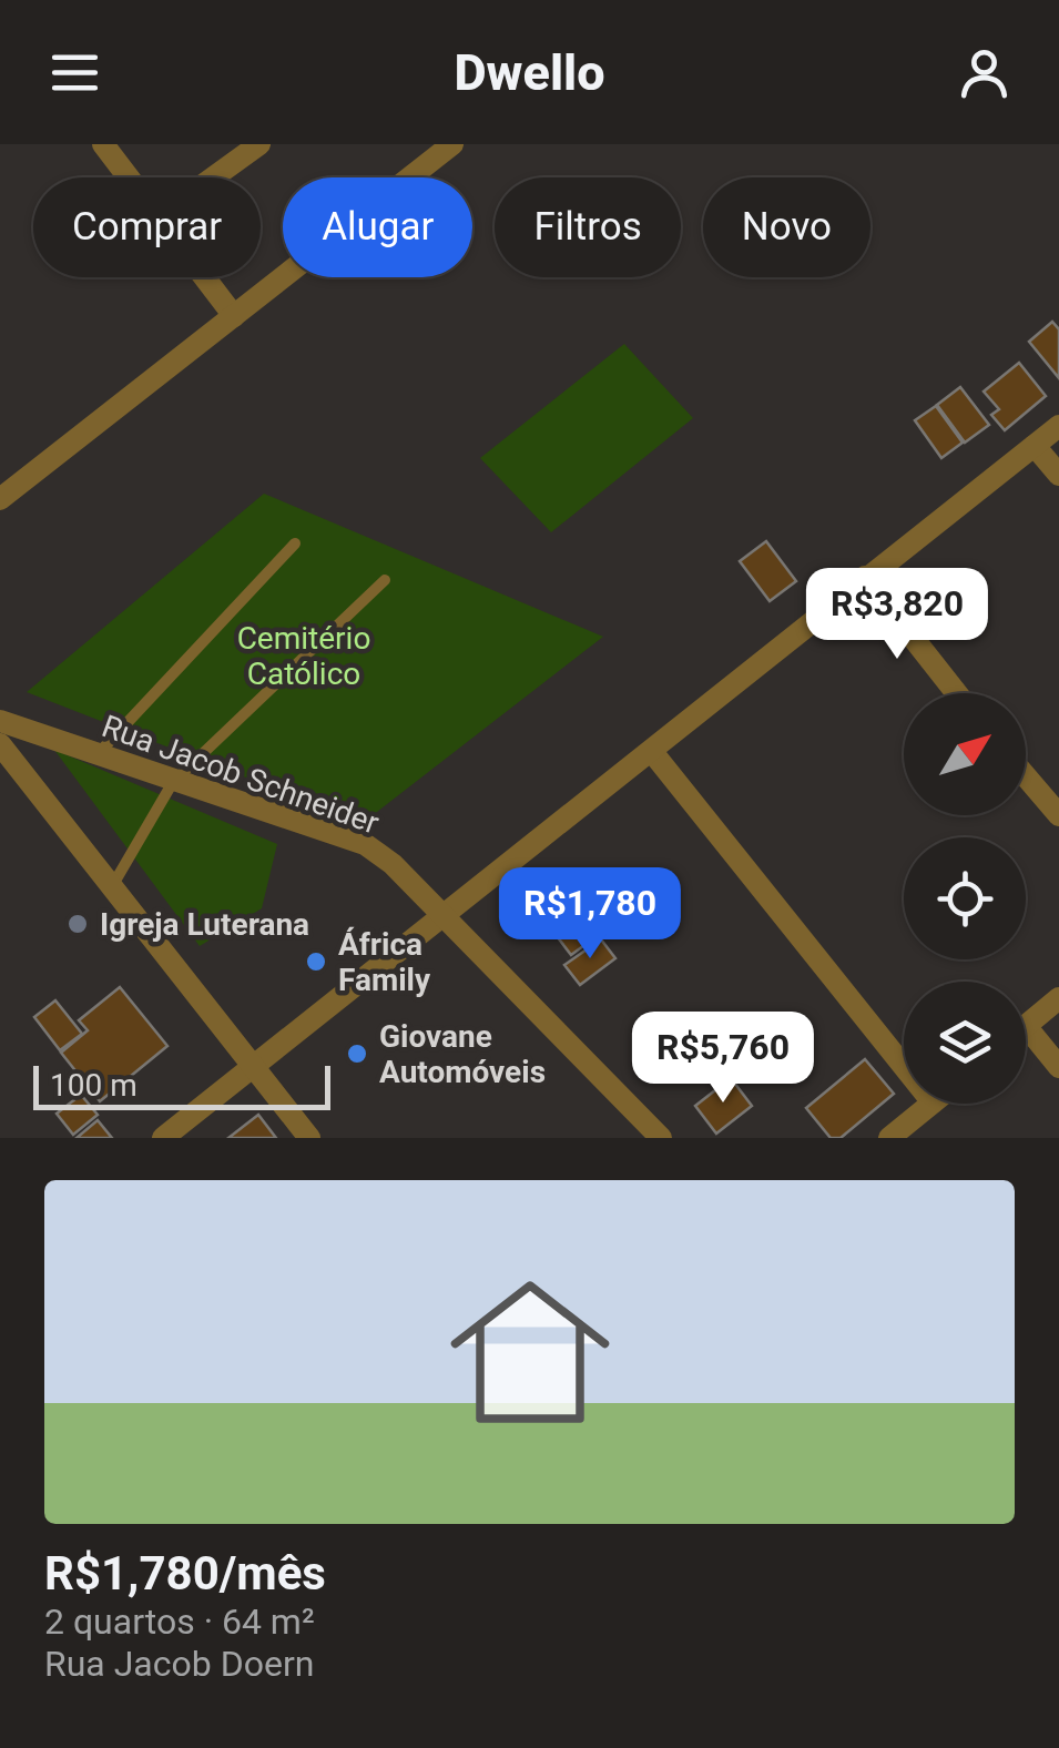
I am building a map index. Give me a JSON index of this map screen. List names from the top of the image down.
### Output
{
  "streets": {
    "street": ["Rua Jacob Schneider"]
  },
  "parks": ["Cemitério Católico"],
  "places": ["Igreja Luterana", "África Family", "Giovane Automóveis"],
  "scale_bar": "100 m",
  "north": "top right",
  "page": {
    "header": "Dwello",
    "chip": [
      "Comprar",
      "Alugar",
      "Filtros",
      "Novo"
    ],
    "price": ["R$3,820", "R$1,780", "R$5,760"],
    "scale": "100 m",
    "list": [
      {
        "name": "R$1,780/mês",
        "note": "2 quartos · 64 m² · Rua Jacob Doern"
      }
    ]
  }
}
